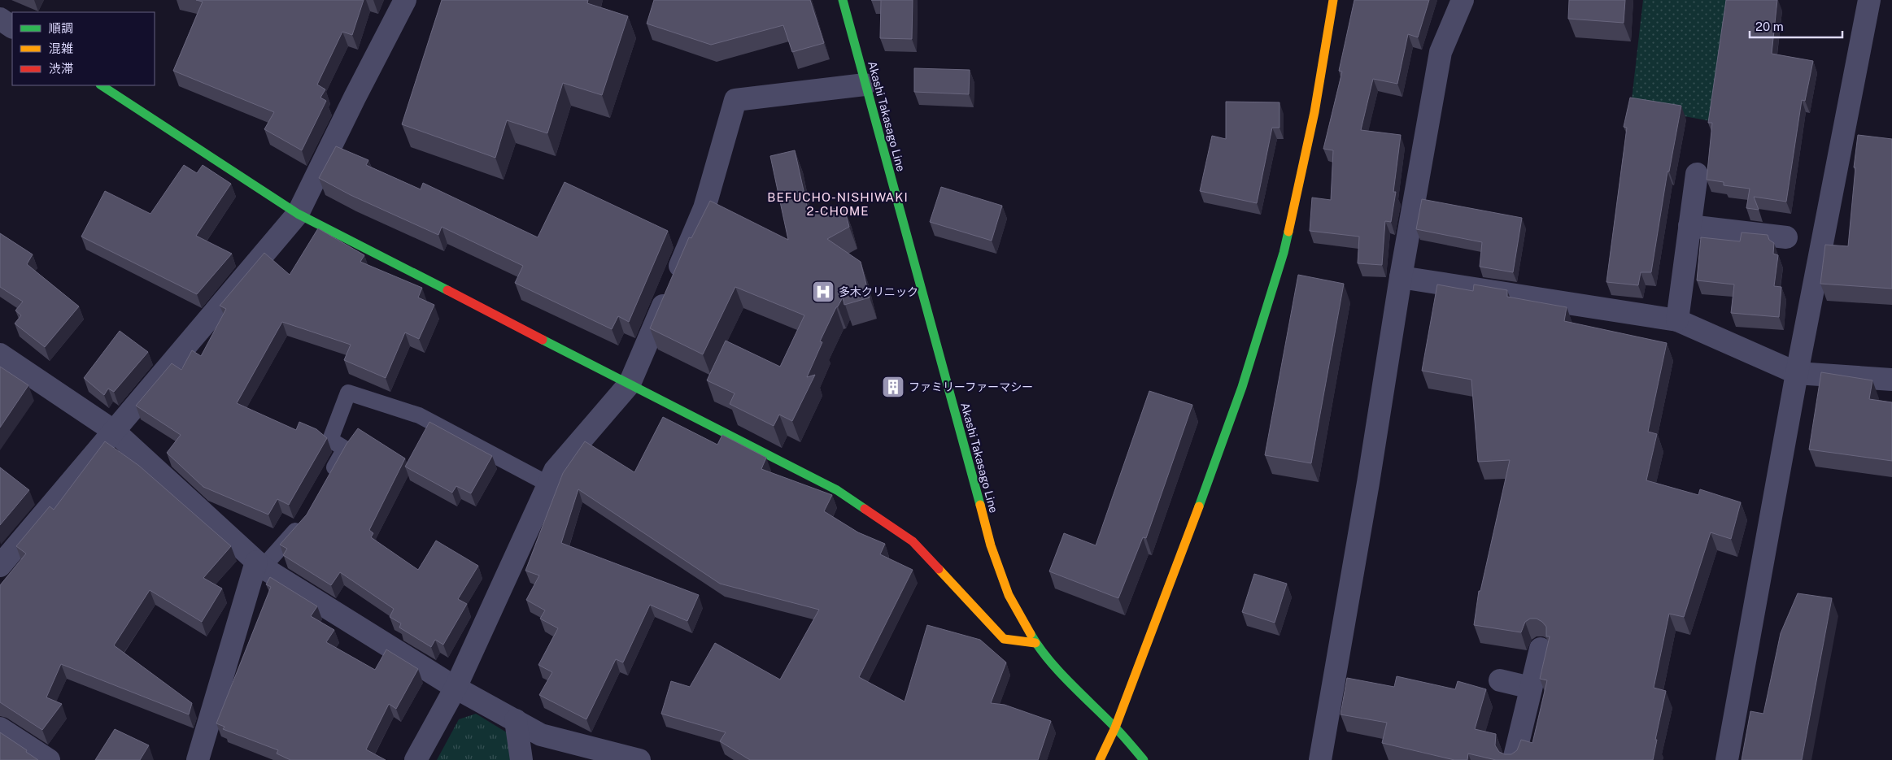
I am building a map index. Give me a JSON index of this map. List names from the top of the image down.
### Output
{
  "streets": {
    "street": ["Akashi Takasago Line"]
  },
  "districts": ["BEFUCHO-NISHIWAKI 2-CHOME"],
  "places": {
    "hospital": ["多木クリニック"],
    "building": ["ファミリーファーマシー"]
  },
  "legend": ["順調", "混雑", "渋滞"],
  "scale_bar": "20 m"
}
